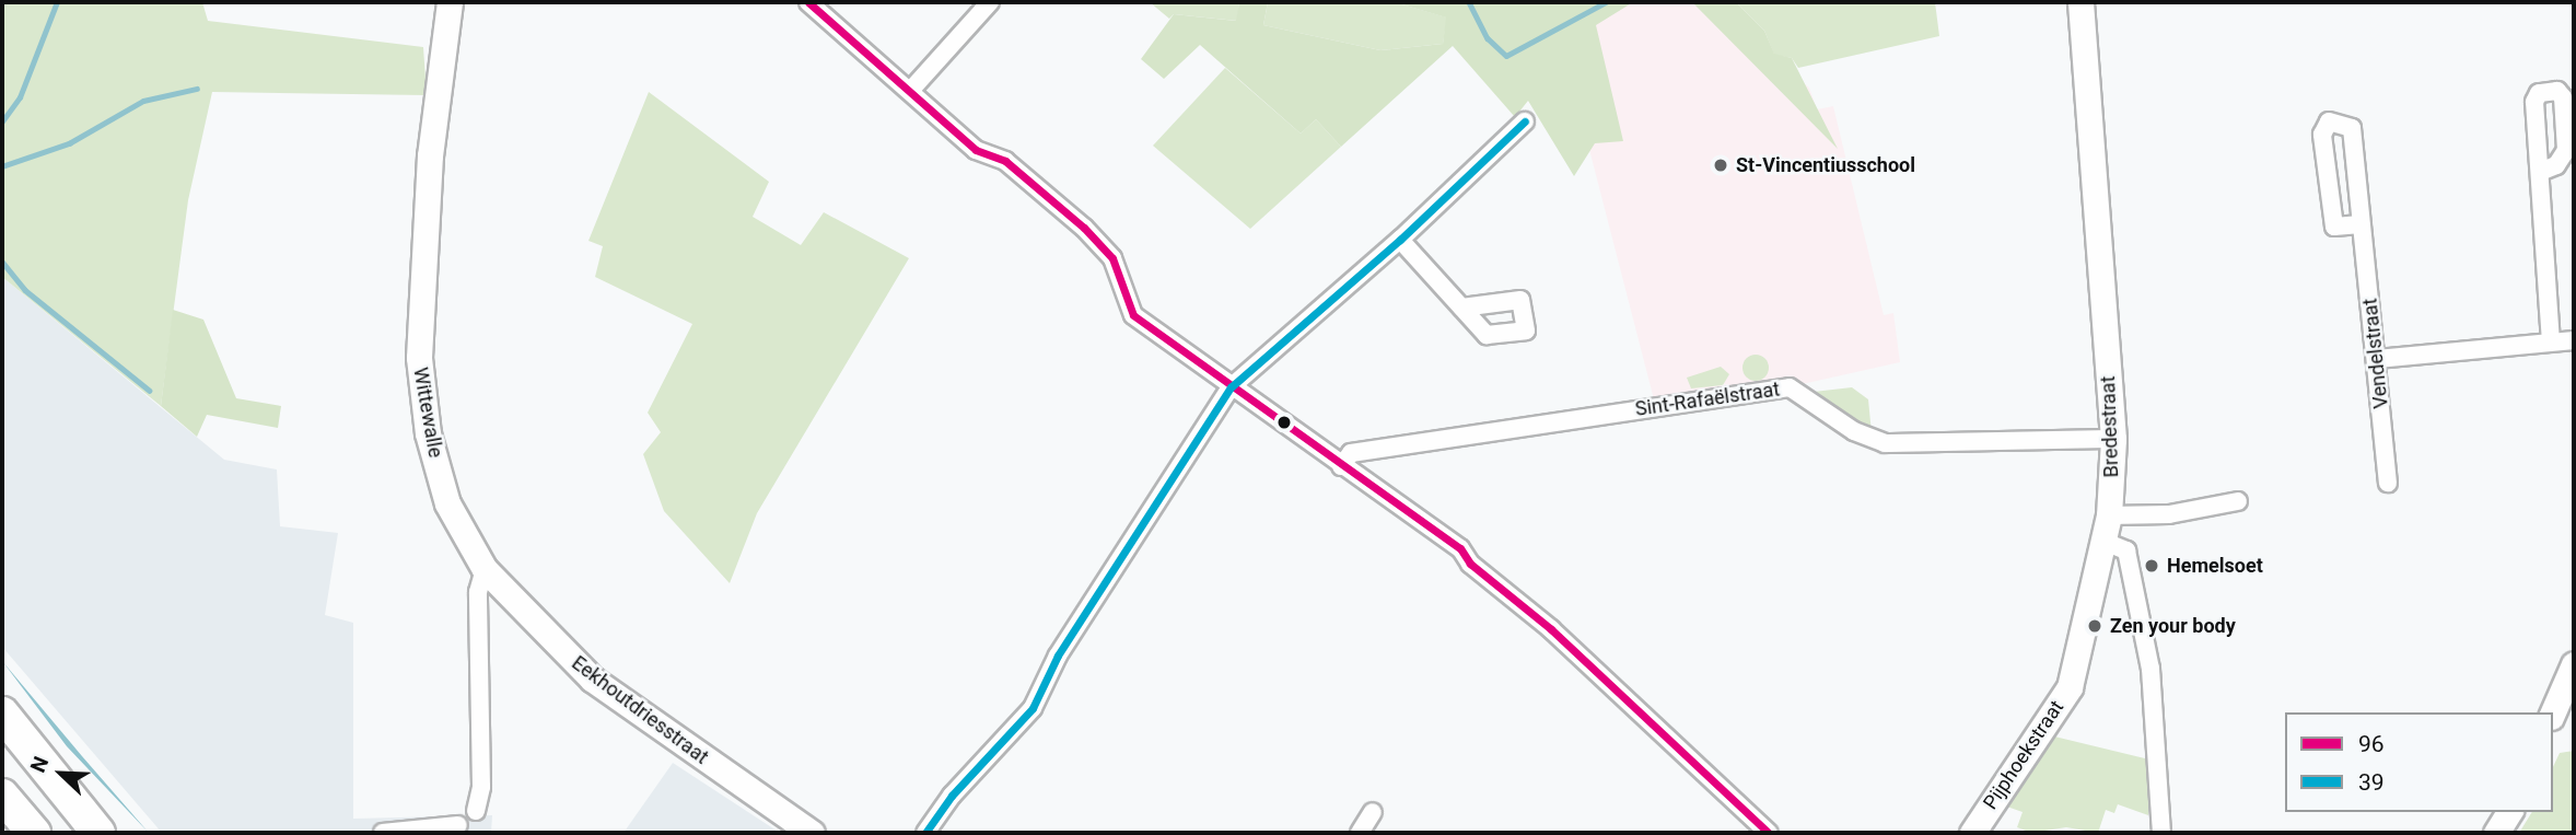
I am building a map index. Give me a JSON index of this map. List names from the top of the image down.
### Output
{
  "streets": {
    "street": [
      "Vendelstraat",
      "Sint-Rafaëlstraat",
      "Wittewalle",
      "Bredestraat",
      "Eekhoutdriesstraat",
      "Pijphoekstraat"
    ]
  },
  "crossings": [
    ["Sint-Rafaëlstraat", "Bredestraat"],
    ["Wittewalle", "Eekhoutdriesstraat"],
    ["Bredestraat", "Pijphoekstraat"]
  ],
  "places": ["St-Vincentiusschool", "Hemelsoet", "Zen your body"],
  "lines": ["transit line 96", "transit line 39"],
  "legend": ["96", "39"],
  "north": "top left"
}
